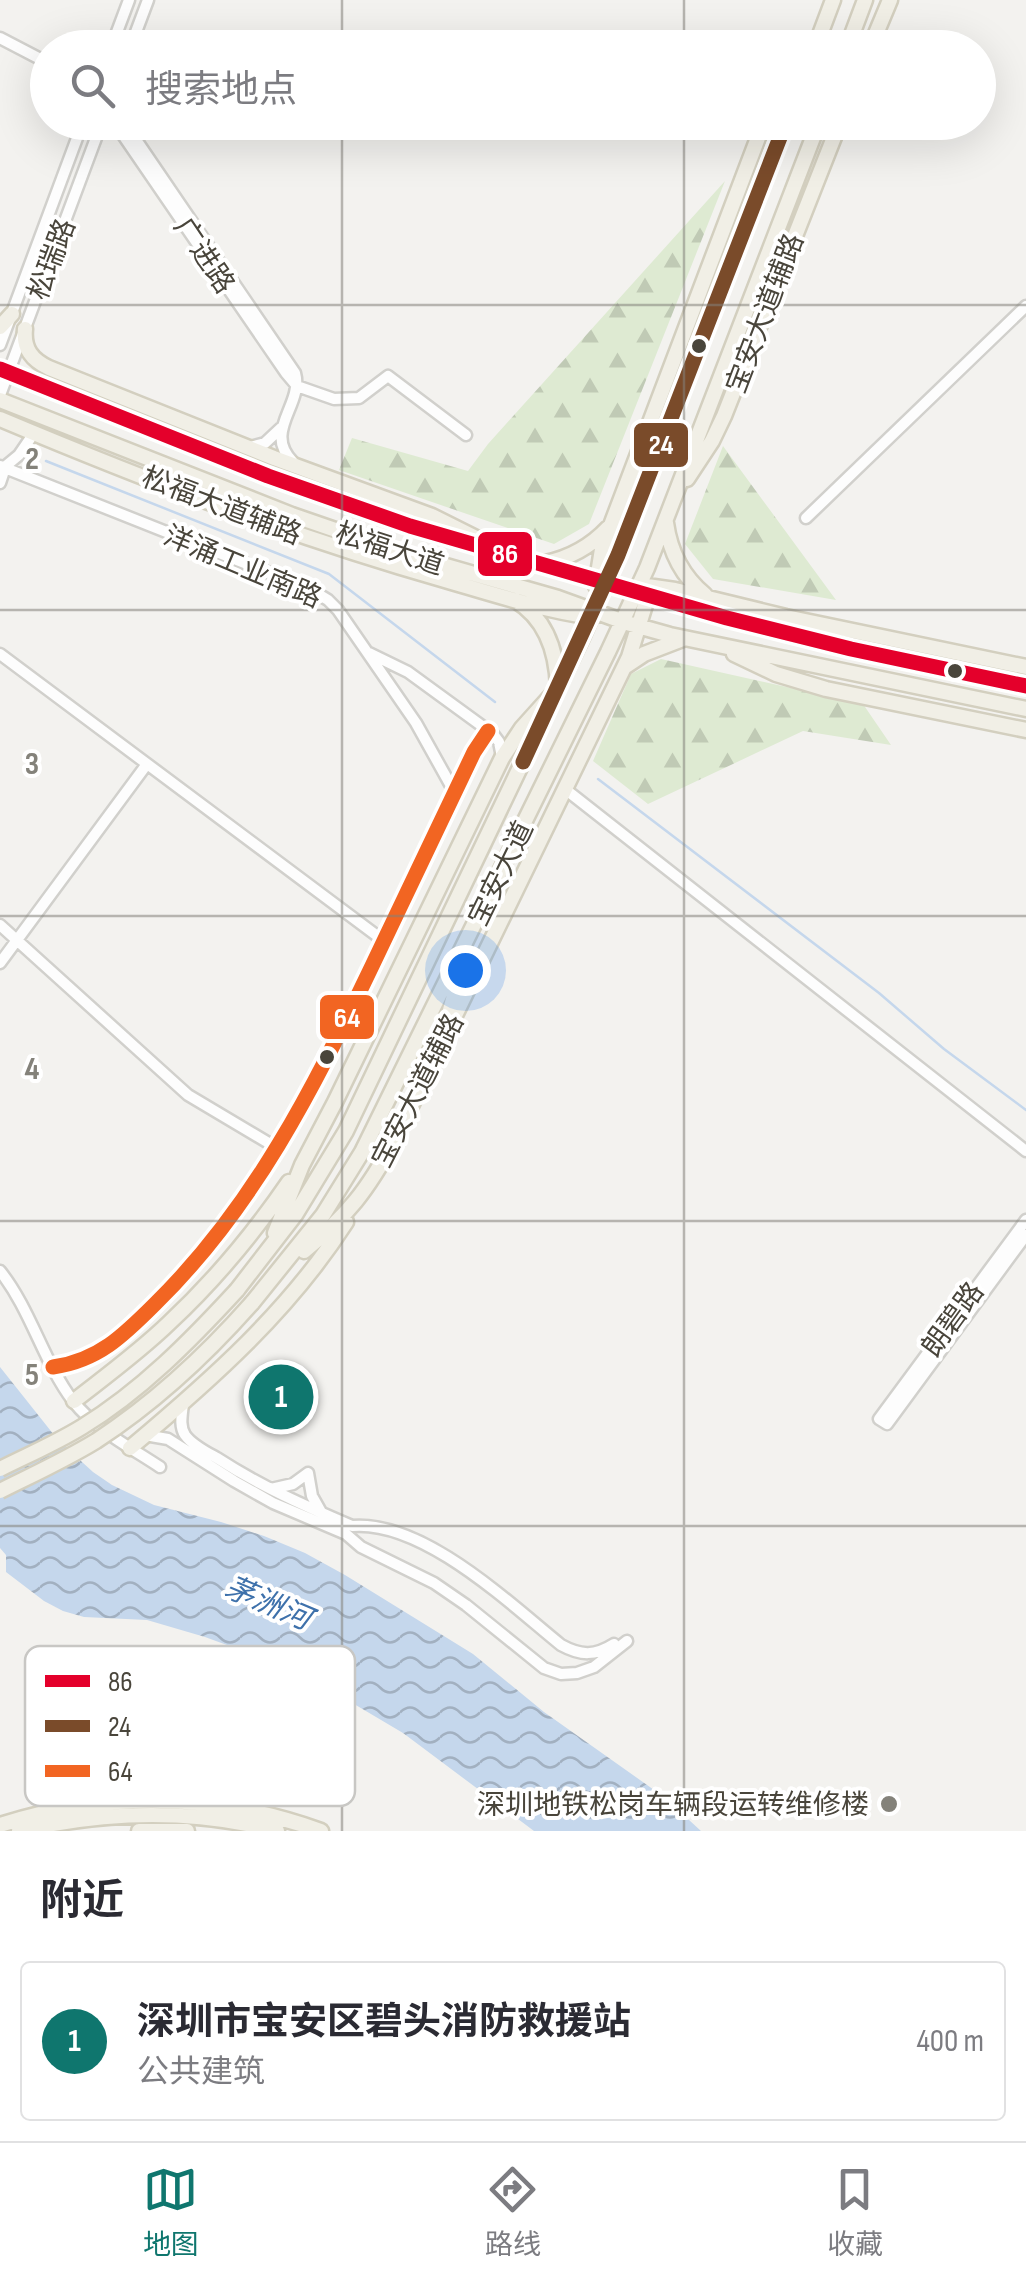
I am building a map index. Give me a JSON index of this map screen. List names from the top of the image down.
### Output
{
  "streets": {
    "main road": [
      "宝安大道辅路",
      "松福大道辅路",
      "松福大道",
      "宝安大道"
    ],
    "street": [
      "广进路",
      "松瑞路",
      "洋涌工业南路",
      "朗碧路"
    ]
  },
  "crossings": [
    ["松瑞路", "松福大道"],
    ["宝安大道辅路", "松福大道"],
    ["宝安大道辅路", "宝安大道"],
    ["松福大道辅路", "松福大道"],
    ["松福大道辅路", "宝安大道"],
    ["松福大道", "宝安大道"]
  ],
  "water": ["茅洲河"],
  "places": ["深圳地铁松岗车辆段运转维修楼"],
  "lines": ["transit line 24", "transit line 86", "transit line 64"],
  "legend": ["86", "24", "64"],
  "page": {
    "search": "搜索地点",
    "pins": "1",
    "heading": "附近",
    "list": [
      {
        "mark": "1",
        "name": "深圳市宝安区碧头消防救援站",
        "note": "公共建筑",
        "value": "400 m"
      }
    ],
    "nav": ["地图", "路线", "收藏"]
  },
  "grid": {
    "rows": [
      "2",
      "3",
      "4",
      "5"
    ]
  }
}
